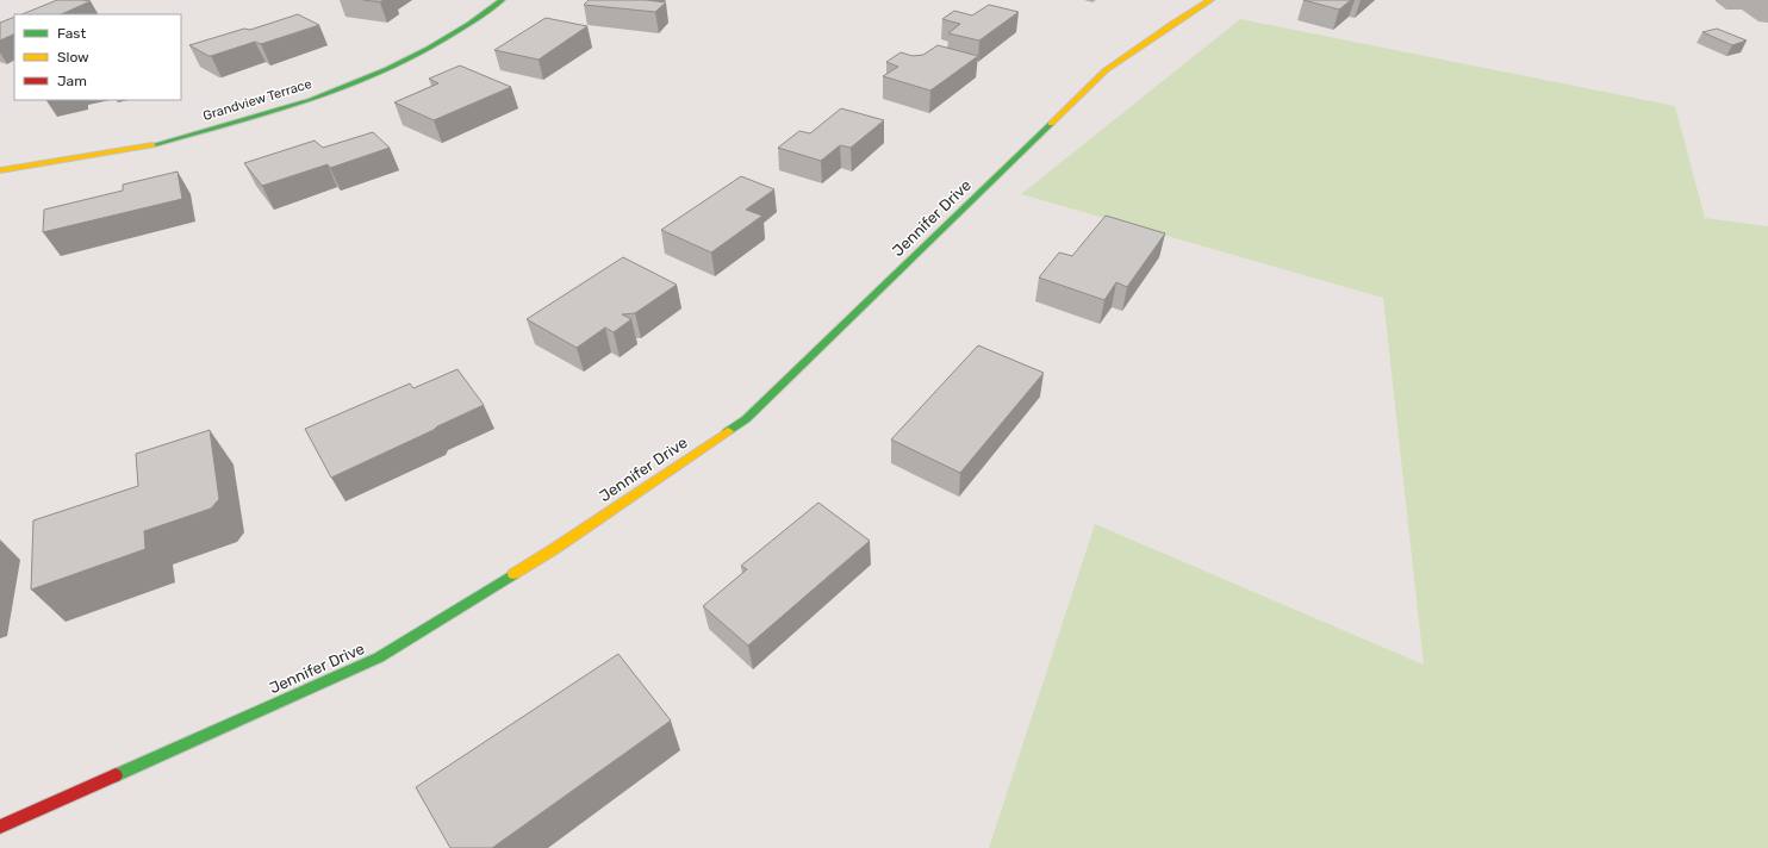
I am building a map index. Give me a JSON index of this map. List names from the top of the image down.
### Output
{
  "streets": {
    "street": ["Grandview Terrace", "Jennifer Drive"]
  },
  "legend": ["Fast", "Slow", "Jam"]
}
